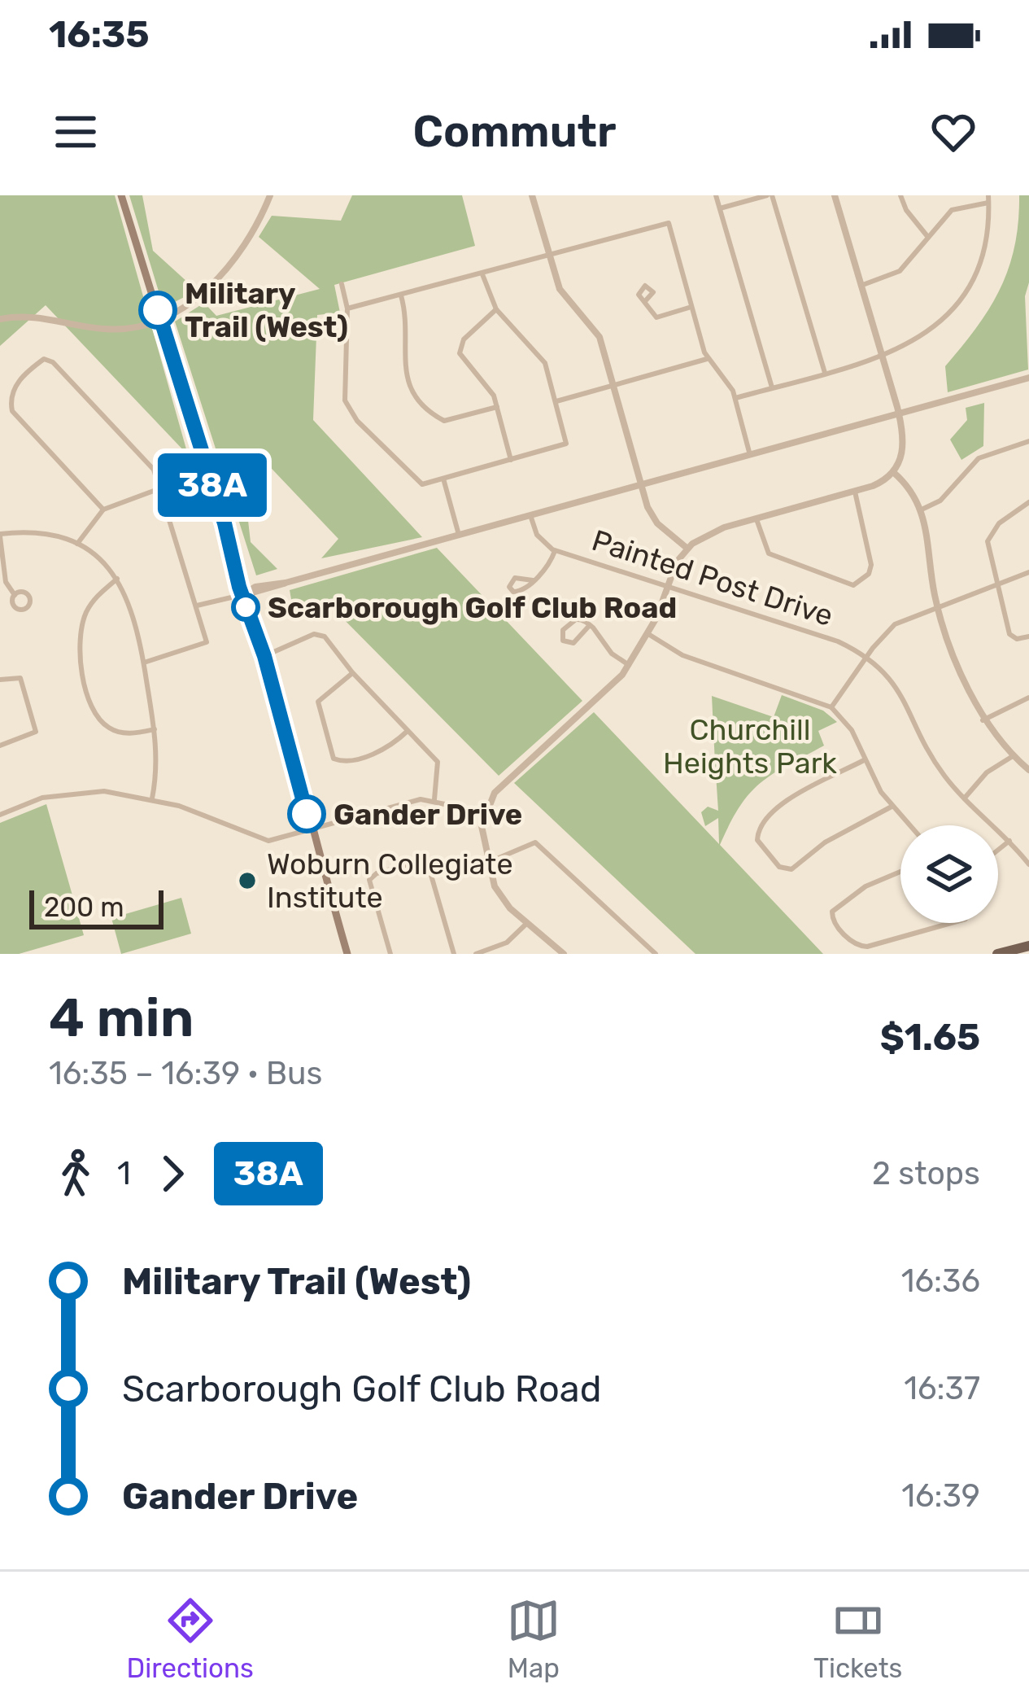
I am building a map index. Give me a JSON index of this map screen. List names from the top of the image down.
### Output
{
  "streets": {
    "street": ["Painted Post Drive"]
  },
  "parks": ["Churchill Heights Park"],
  "places": [
    "Military Trail (West)",
    "Scarborough Golf Club Road",
    "Gander Drive",
    "Woburn Collegiate Institute"
  ],
  "lines": ["bus line 38A"],
  "scale_bar": "200 m",
  "page": {
    "status": "16:35",
    "header": "Commutr",
    "on_map": "38A",
    "scale": "200 m",
    "heading": ["4 min", "16:35 – 16:39 · Bus", "$1.65"],
    "legs": ["1", "38A", "2 stops"],
    "list": [
      {
        "name": "Military Trail (West)",
        "value": "16:36"
      },
      {
        "name": "Scarborough Golf Club Road",
        "value": "16:37"
      },
      {
        "name": "Gander Drive",
        "value": "16:39"
      }
    ],
    "tabs": ["Directions", "Map", "Tickets"]
  }
}
